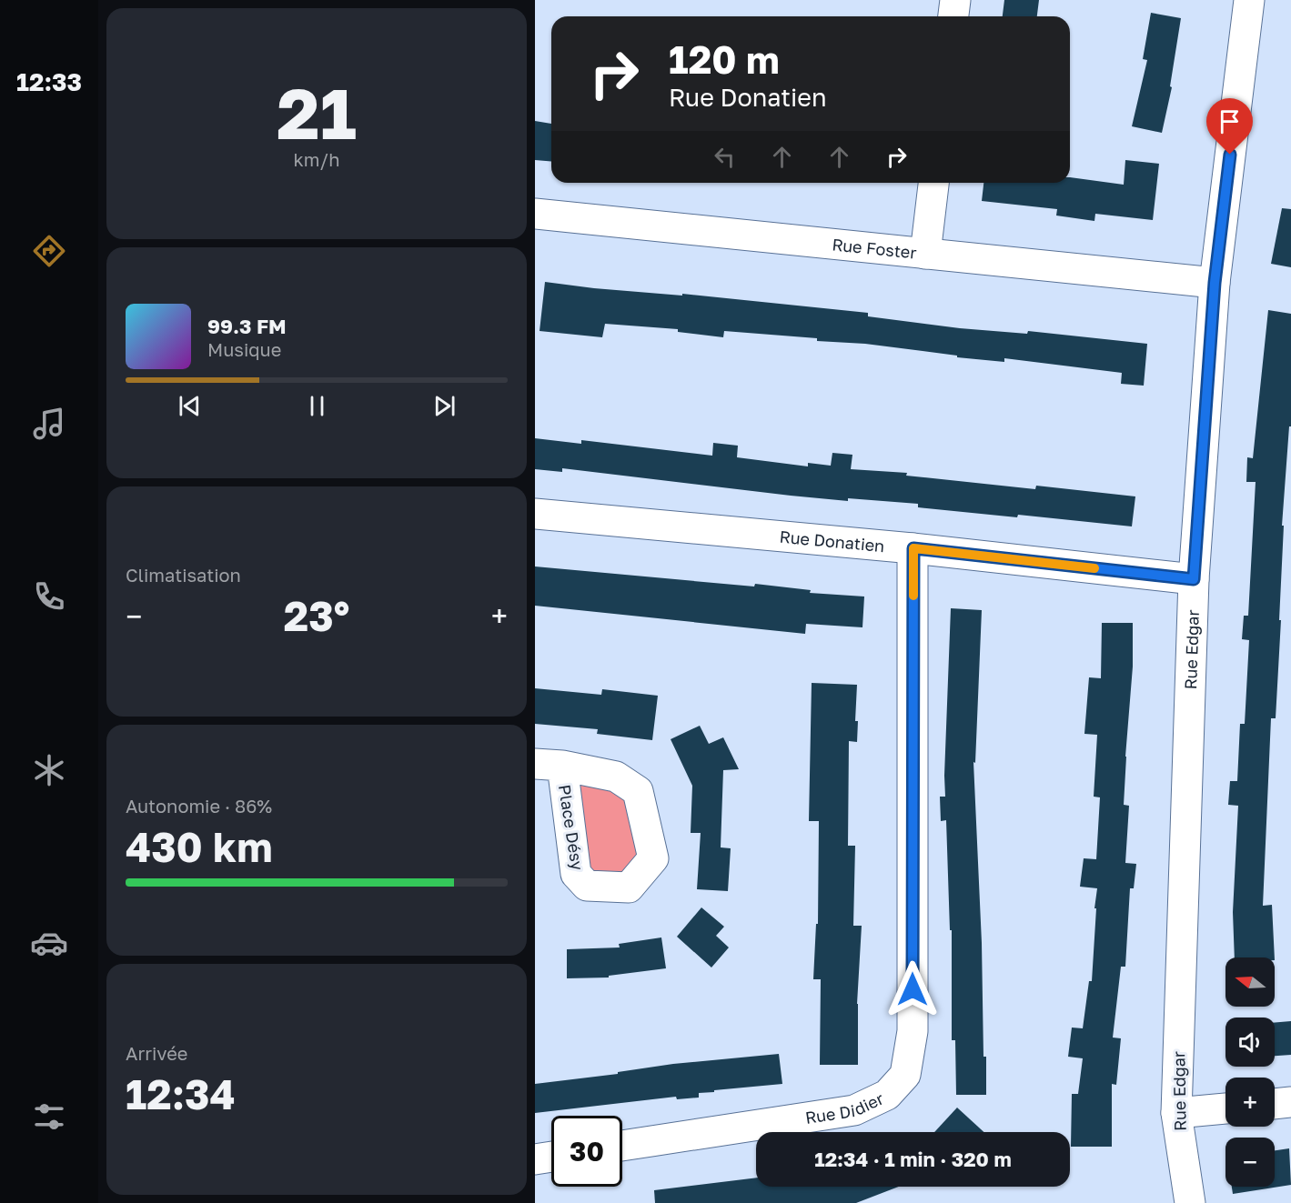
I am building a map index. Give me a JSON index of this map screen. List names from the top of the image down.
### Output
{
  "streets": {
    "street": [
      "Rue Foster",
      "Rue Donatien",
      "Rue Edgar",
      "Rue Didier"
    ]
  },
  "crossings": [
    ["Rue Foster", "Rue Edgar"],
    ["Rue Donatien", "Rue Edgar"],
    ["Rue Donatien", "Rue Didier"]
  ],
  "north": "left",
  "page": {
    "tabs": "12:33",
    "tile": [
      ["21", "km/h"],
      "Climatisation",
      ["Autonomie · 86%", "430 km"],
      ["Arrivée", "12:34"]
    ],
    "turn": ["120 m", "Rue Donatien"],
    "song": ["99.3 FM", "Musique"],
    "heat": ["−", "23°", "+"],
    "map_buttons": ["+", "−"],
    "limit": "30",
    "trip": "12:34 · 1 min · 320 m"
  }
}
